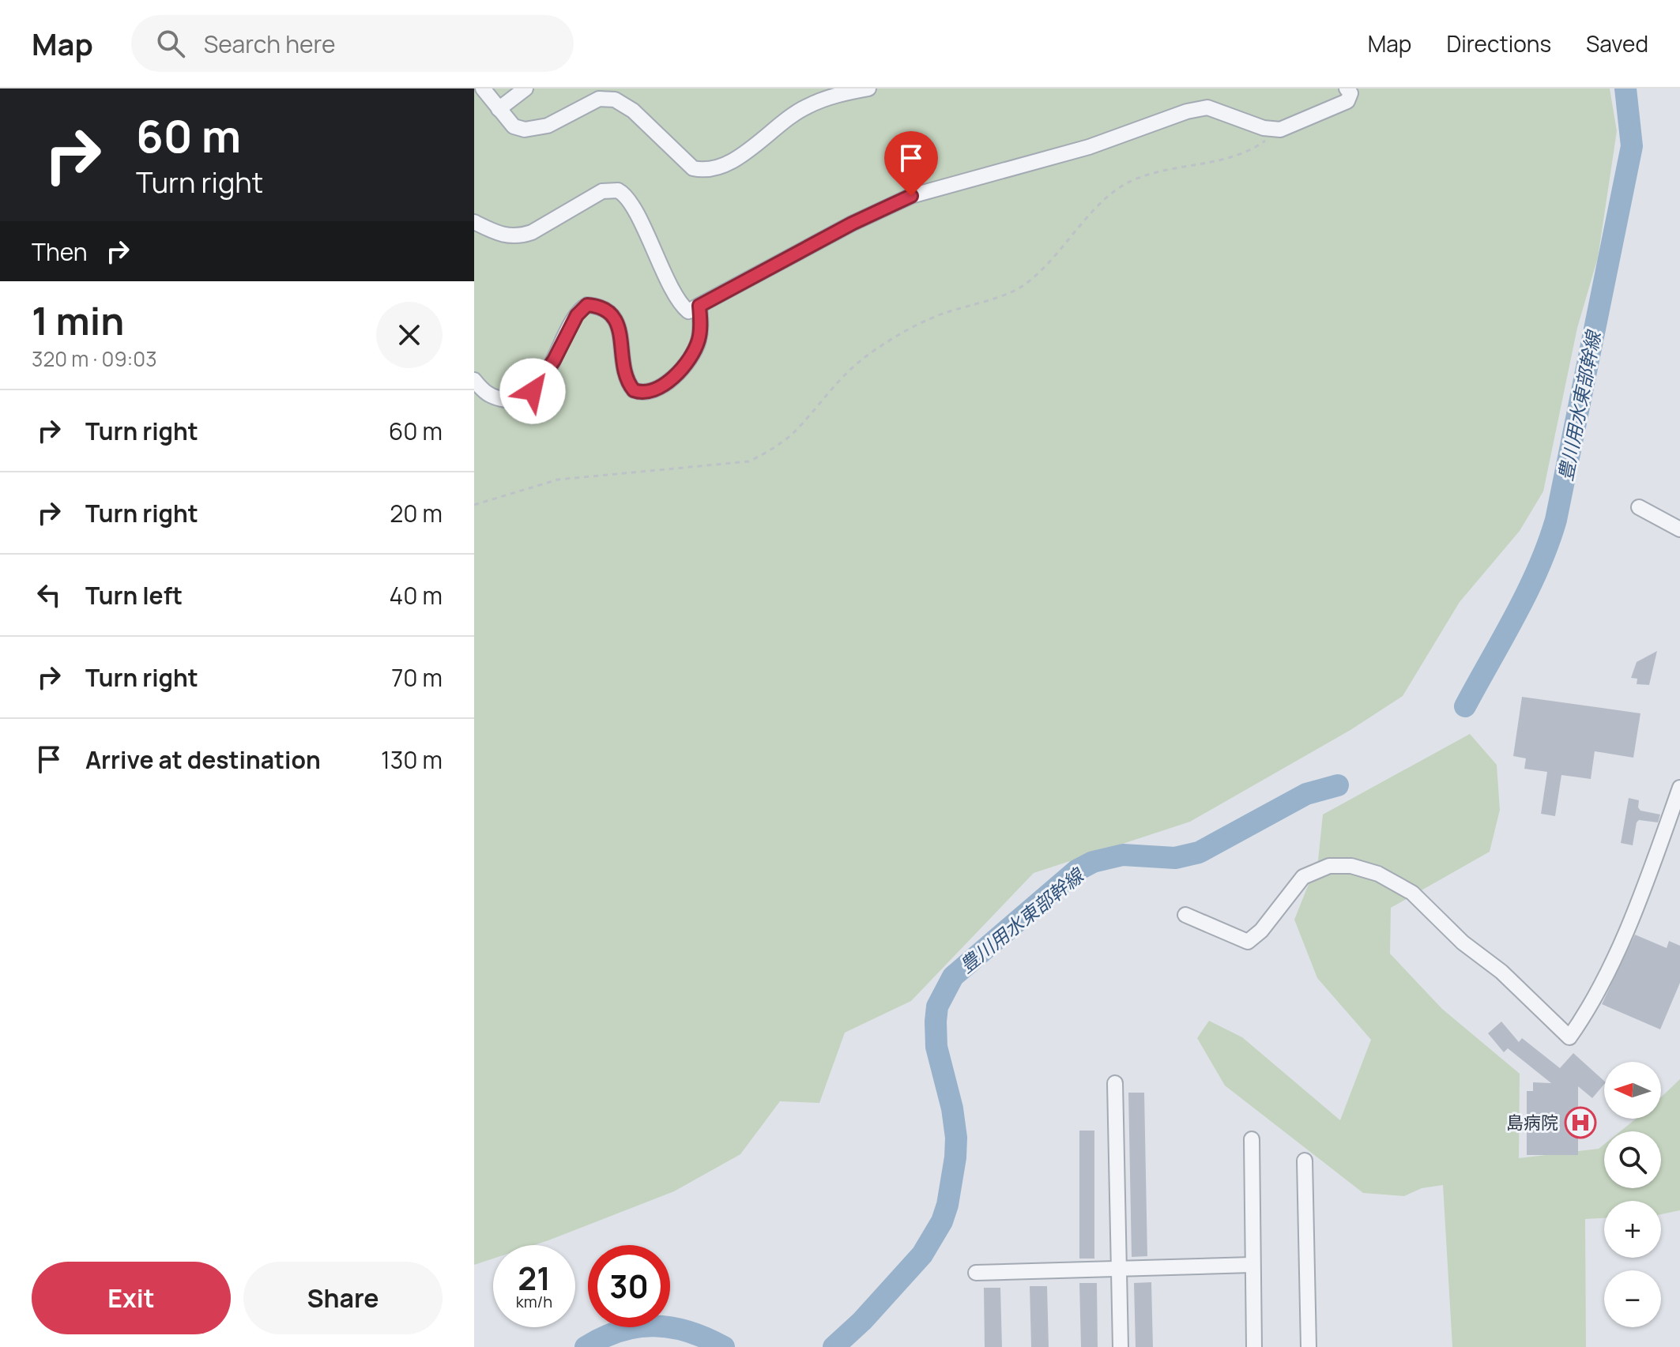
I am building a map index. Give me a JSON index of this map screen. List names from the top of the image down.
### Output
{
  "water": ["豊川用水東部幹線"],
  "places": {
    "hospital": ["島病院"]
  },
  "north": "left",
  "page": {
    "header": "Map",
    "search": "Search here",
    "nav": ["Map", "Directions", "Saved"],
    "turn": ["60 m", "Turn right"],
    "then": "Then",
    "heading": ["1 min", "320 m · 09:03"],
    "list": [
      {
        "name": "Turn right",
        "value": "60 m"
      },
      {
        "name": "Turn right",
        "value": "20 m"
      },
      {
        "name": "Turn left",
        "value": "40 m"
      },
      {
        "name": "Turn right",
        "value": "70 m"
      },
      {
        "name": "Arrive at destination",
        "value": "130 m"
      }
    ],
    "map_buttons": ["+", "−"],
    "speed": "21 km/h",
    "limit": "30",
    "buttons": ["Exit", "Share"]
  }
}
